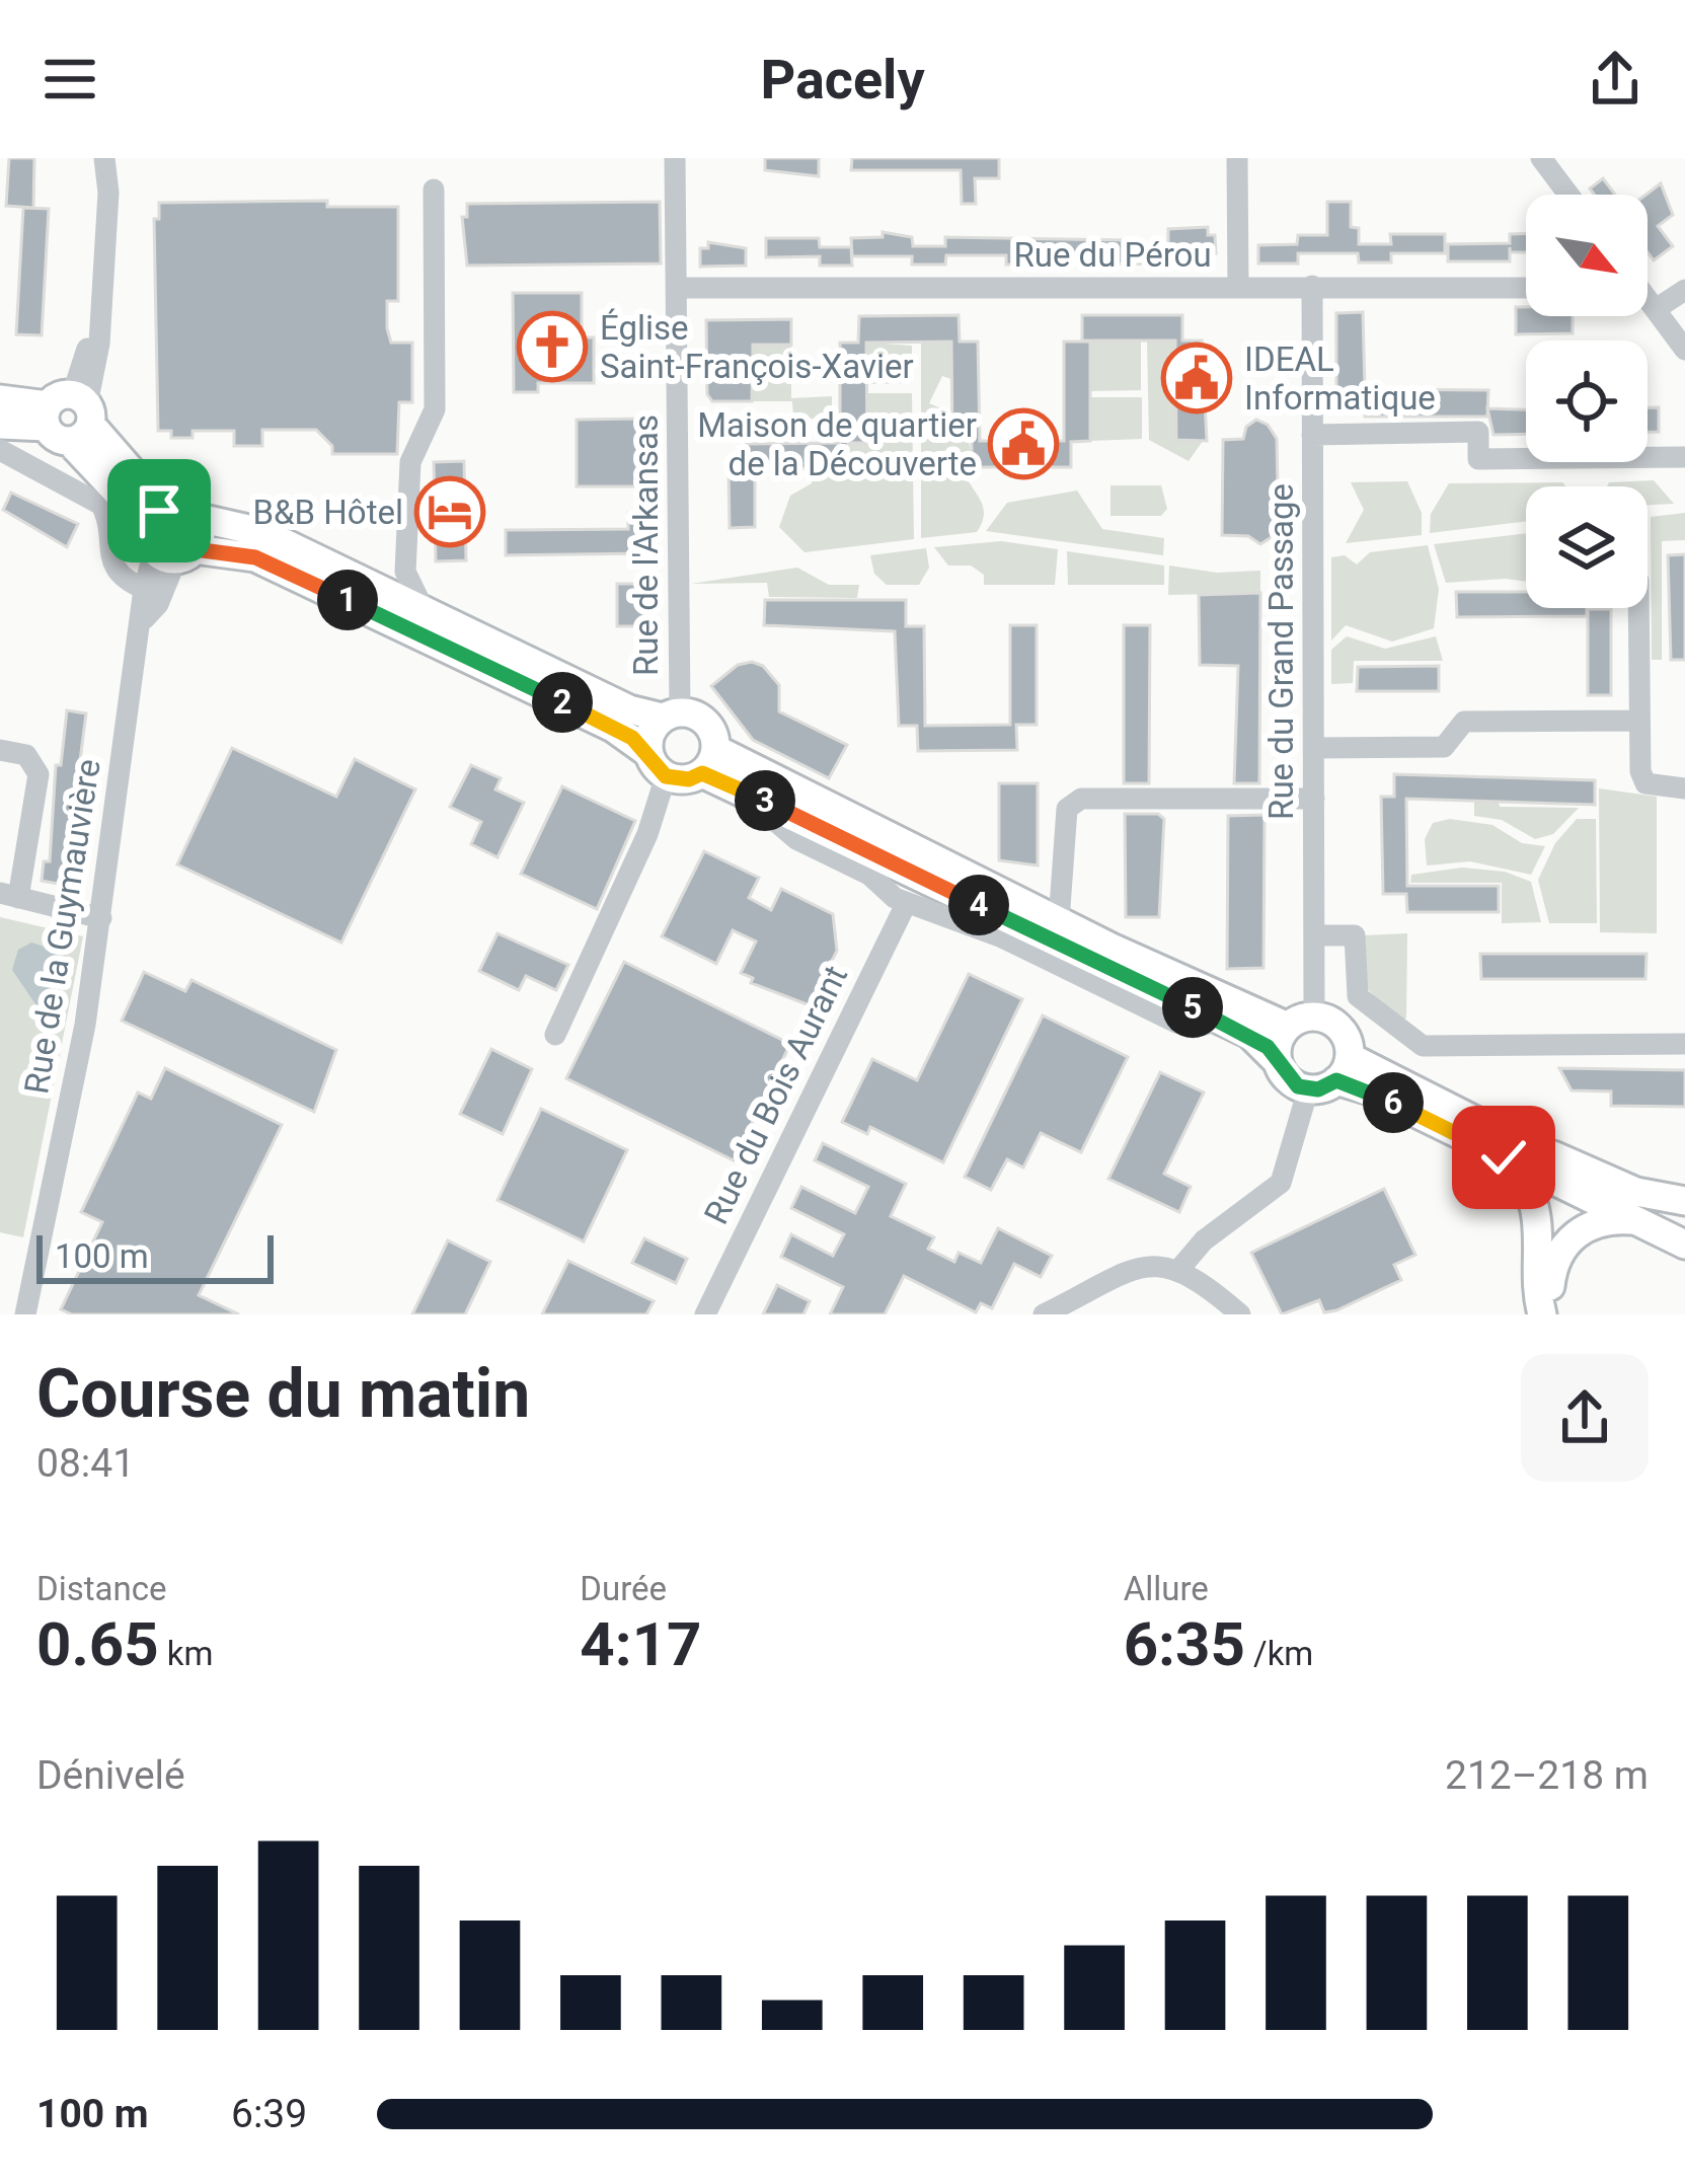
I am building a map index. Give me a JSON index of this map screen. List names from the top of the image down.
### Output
{
  "streets": {
    "street": [
      "Rue du Pérou",
      "Rue de l'Arkansas",
      "Rue du Grand Passage",
      "Rue de la Guymauvière",
      "Rue du Bois Aurant"
    ]
  },
  "crossings": [
    ["Rue du Pérou", "Rue de l'Arkansas"],
    ["Rue du Pérou", "Rue du Grand Passage"]
  ],
  "places": {
    "church": ["Église Saint-François-Xavier"],
    "public building": ["IDEAL Informatique", "Maison de quartier de la Découverte"],
    "hotel": ["B&B Hôtel"]
  },
  "scale_bar": "100 m",
  "north": "bottom right",
  "page": {
    "header": "Pacely",
    "pins": [
      "1",
      "2",
      "3",
      "4",
      "5",
      "6"
    ],
    "scale": "100 m",
    "heading": ["Course du matin", "08:41"],
    "stats": [
      ["Distance", "0.65 km"],
      ["Durée", "4:17"],
      ["Allure", "6:35 /km"]
    ],
    "chart": ["Dénivelé", "212–218 m"],
    "list": [
      {
        "name": "100 m",
        "note": "6:39"
      }
    ]
  }
}
